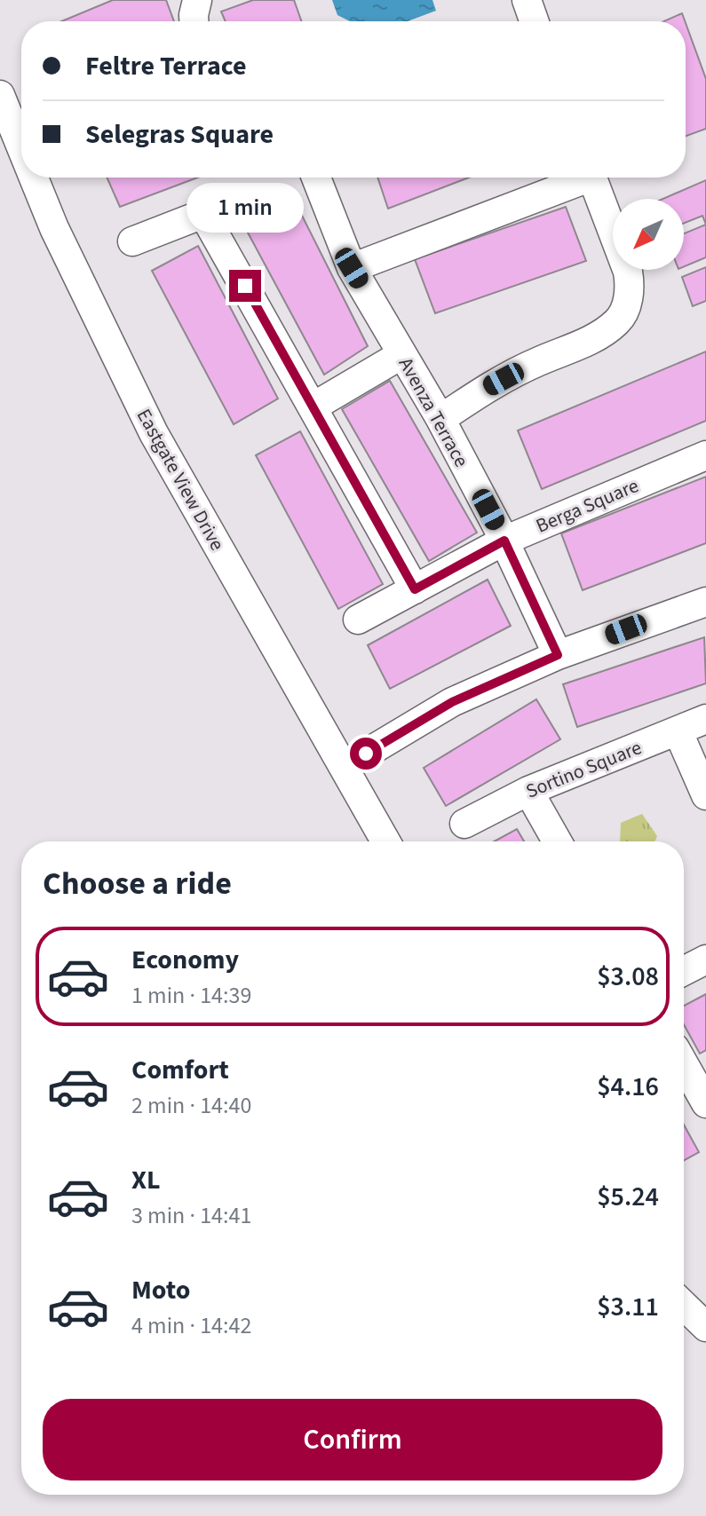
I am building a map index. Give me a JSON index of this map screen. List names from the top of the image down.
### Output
{
  "streets": {
    "street": [
      "Avenza Terrace",
      "Eastgate View Drive",
      "Berga Square",
      "Sortino Square"
    ]
  },
  "crossings": [
    ["Avenza Terrace", "Berga Square"]
  ],
  "north": "bottom left",
  "page": {
    "banner": ["Feltre Terrace", "Selegras Square"],
    "bubble": "1 min",
    "heading": "Choose a ride",
    "list": [
      {
        "name": "Economy",
        "note": "1 min · 14:39",
        "value": "$3.08"
      },
      {
        "name": "Comfort",
        "note": "2 min · 14:40",
        "value": "$4.16"
      },
      {
        "name": "XL",
        "note": "3 min · 14:41",
        "value": "$5.24"
      },
      {
        "name": "Moto",
        "note": "4 min · 14:42",
        "value": "$3.11"
      }
    ],
    "buttons": "Confirm"
  }
}
